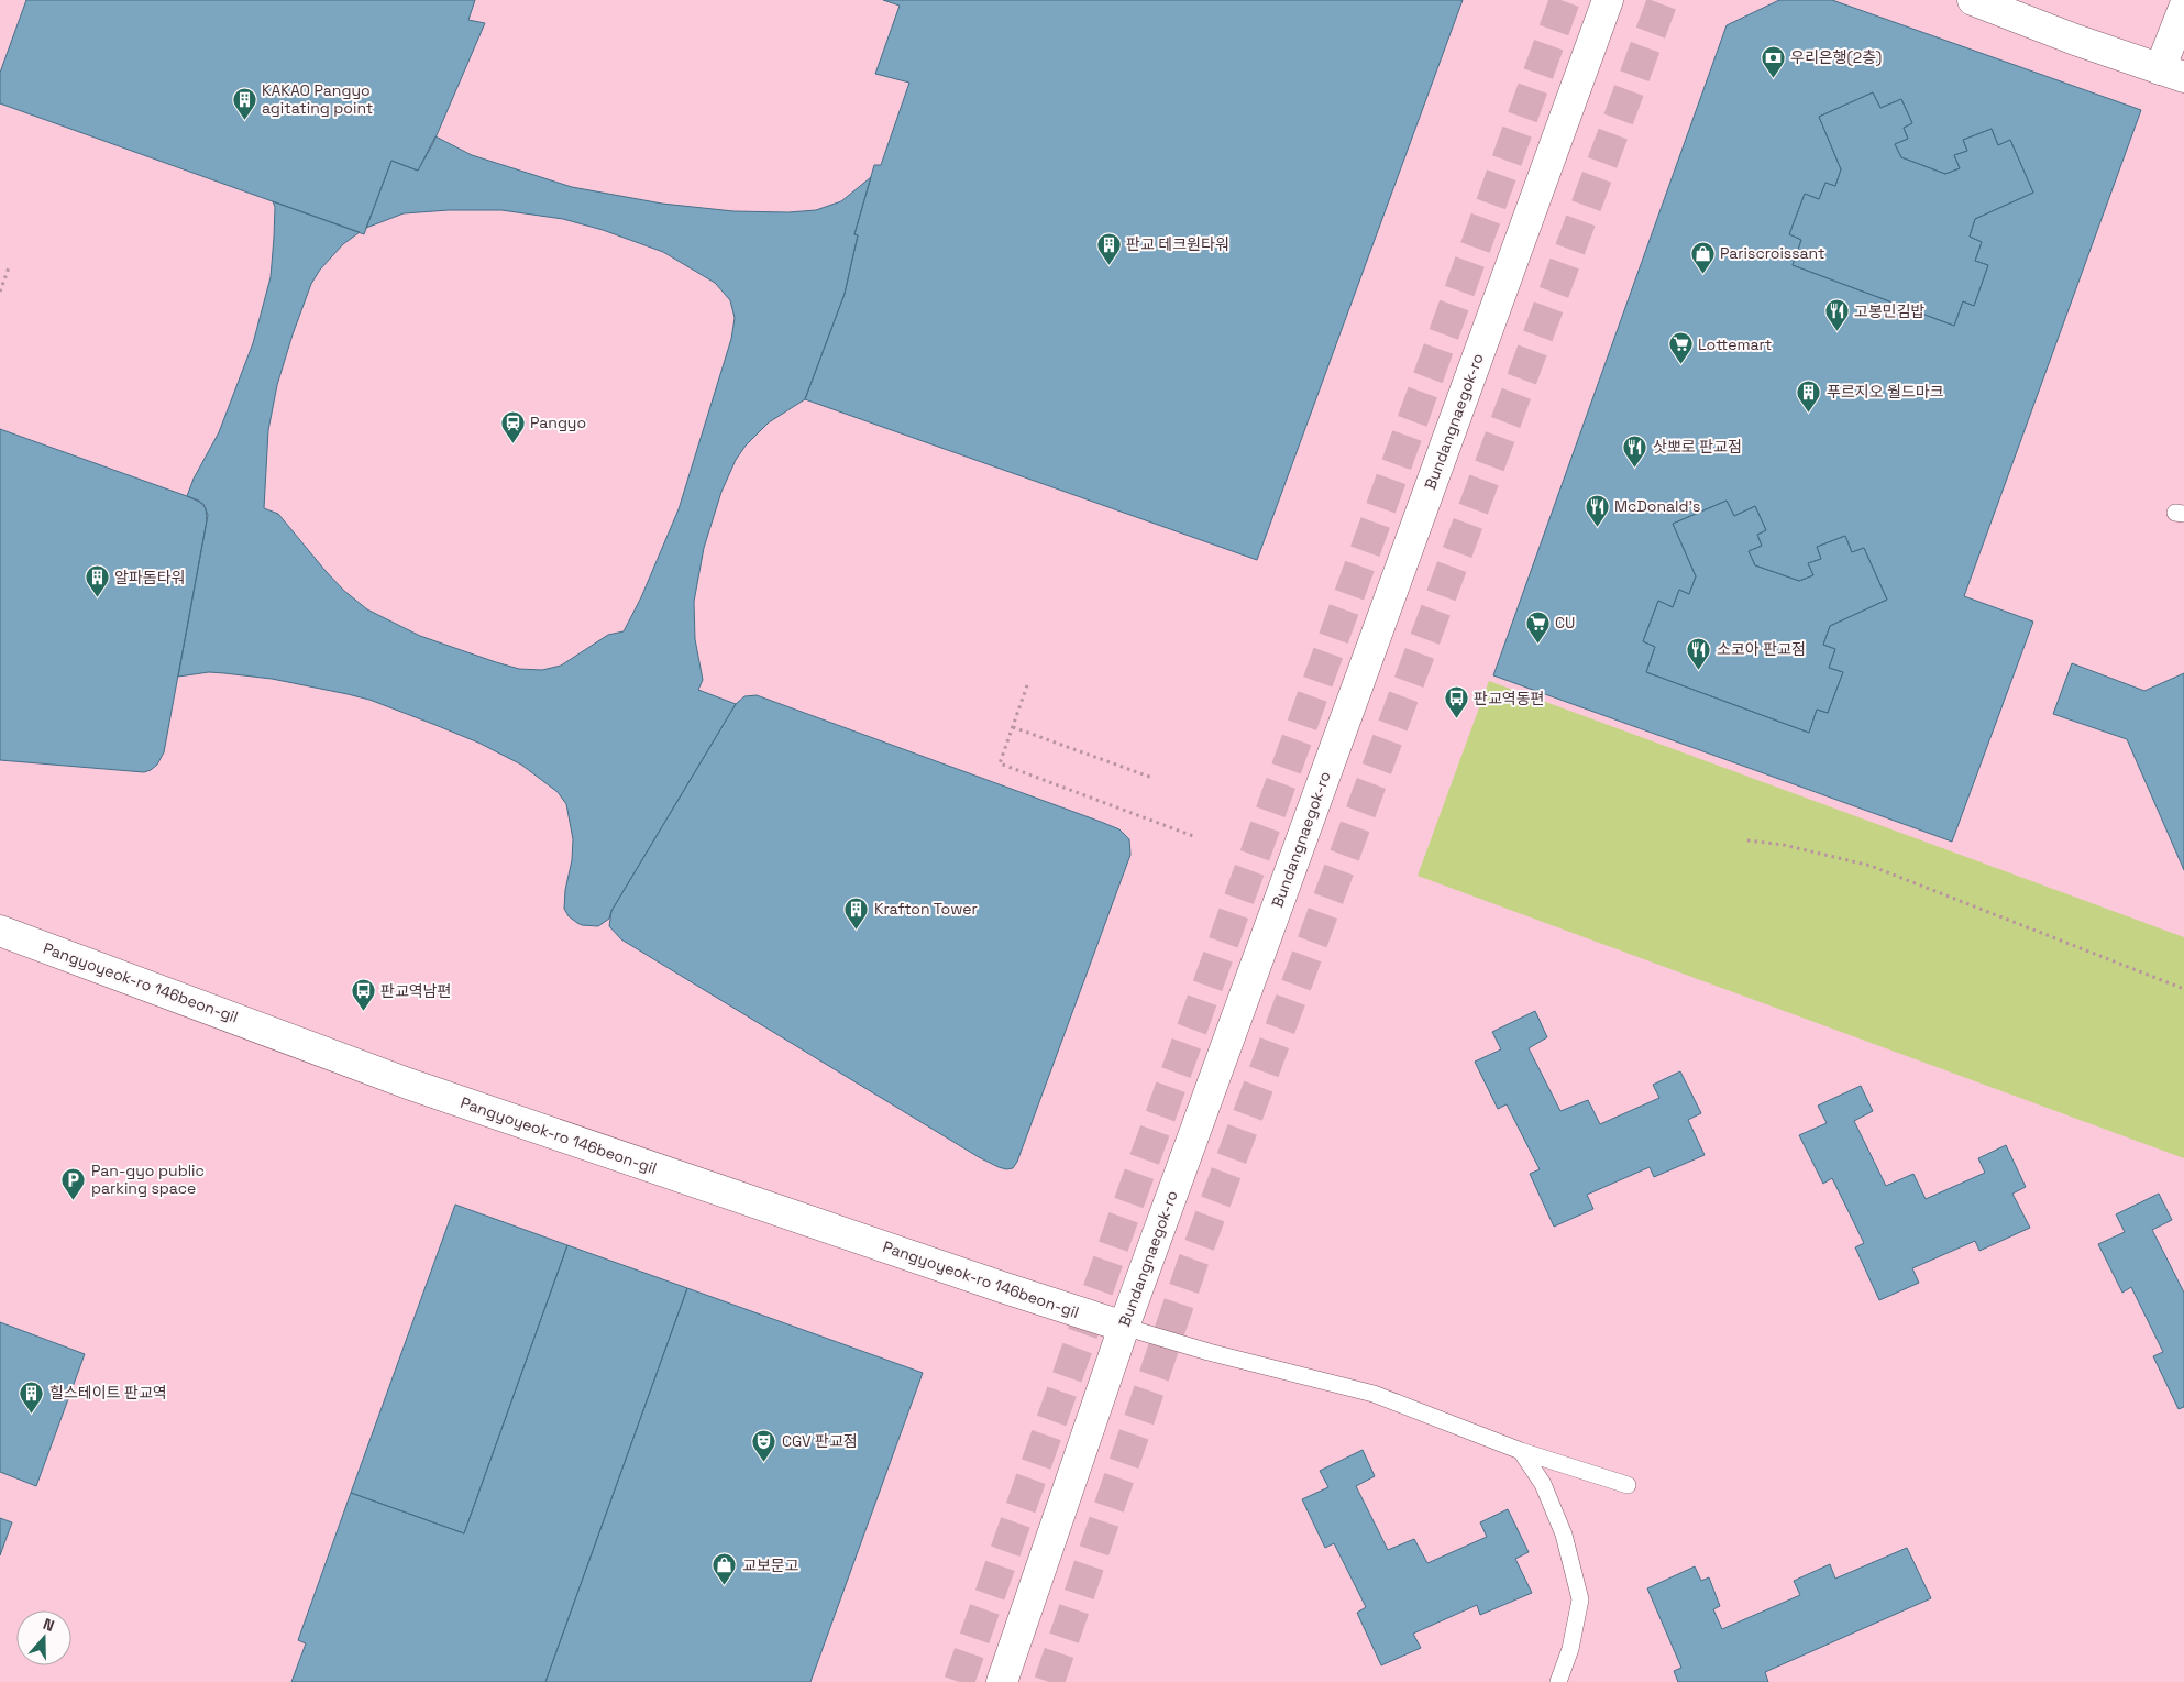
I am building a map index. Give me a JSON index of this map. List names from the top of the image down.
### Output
{
  "streets": {
    "main road": ["Bundangnaegok-ro", "Pangyoyeok-ro 146beon-gil"]
  },
  "crossings": [
    ["Bundangnaegok-ro", "Pangyoyeok-ro 146beon-gil"]
  ],
  "places": {
    "bank": ["우리은행(2층)"],
    "building": [
      "KAKAO Pangyo agitating point",
      "판교 테크원타워",
      "푸르지오 월드마크",
      "알파돔타워",
      "Krafton Tower",
      "힐스테이트 판교역"
    ],
    "shop": ["Pariscroissant", "교보문고"],
    "restaurant": [
      "고봉민김밥",
      "삿뽀로 판교점",
      "McDonald's",
      "소코아 판교점"
    ],
    "supermarket": ["Lottemart", "CU"],
    "station": ["Pangyo"],
    "bus stop": ["판교역동편", "판교역남편"],
    "parking": ["Pan-gyo public parking space"],
    "theatre": ["CGV 판교점"]
  },
  "north": "top"
}
